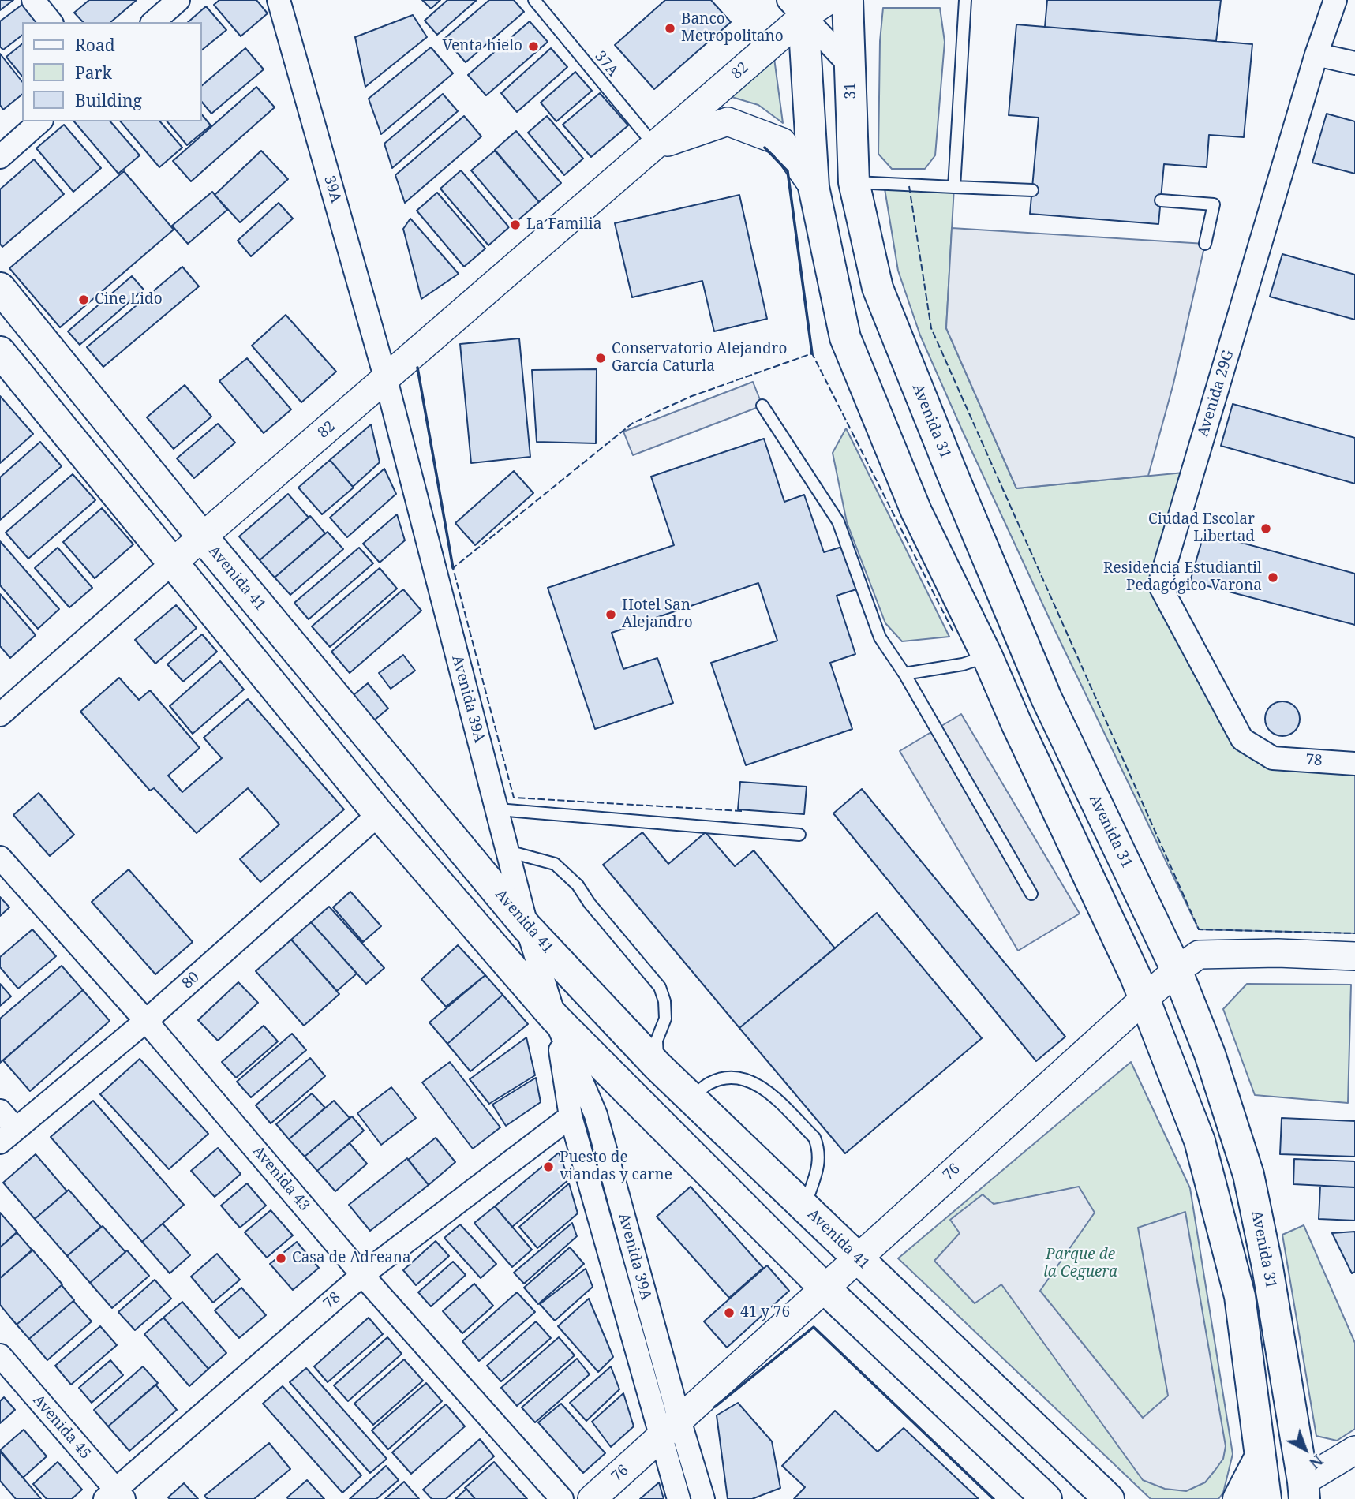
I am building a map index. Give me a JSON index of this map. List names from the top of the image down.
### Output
{
  "streets": {
    "main road": ["31", "Avenida 31", "Avenida 41"],
    "street": [
      "82",
      "39A",
      "Avenida 29G",
      "Avenida 39A",
      "78",
      "80",
      "76",
      "Avenida 43",
      "Avenida 45"
    ],
    "lane": ["37A"]
  },
  "crossings": [
    ["37A", "82"],
    ["82", "39A"],
    ["82", "Avenida 41"],
    ["82", "Avenida 39A"],
    ["31", "Avenida 31"],
    ["39A", "Avenida 39A"],
    ["Avenida 29G", "78"],
    ["Avenida 31", "76"],
    ["Avenida 41", "Avenida 39A"],
    ["Avenida 41", "76"],
    ["Avenida 39A", "78"],
    ["Avenida 39A", "76"],
    ["78", "Avenida 43"],
    ["78", "Avenida 45"],
    ["80", "Avenida 43"]
  ],
  "parks": ["Parque de la Ceguera"],
  "places": [
    "Banco Metropolitano",
    "Venta hielo",
    "La Familia",
    "Cine Lido",
    "Conservatorio Alejandro García Caturla",
    "Ciudad Escolar Libertad",
    "Residencia Estudiantil Pedagógico Varona",
    "Hotel San Alejandro",
    "Puesto de viandas y carne",
    "Casa de Adreana",
    "41 y 76"
  ],
  "legend": ["Road", "Park", "Building"],
  "north": "bottom right"
}
